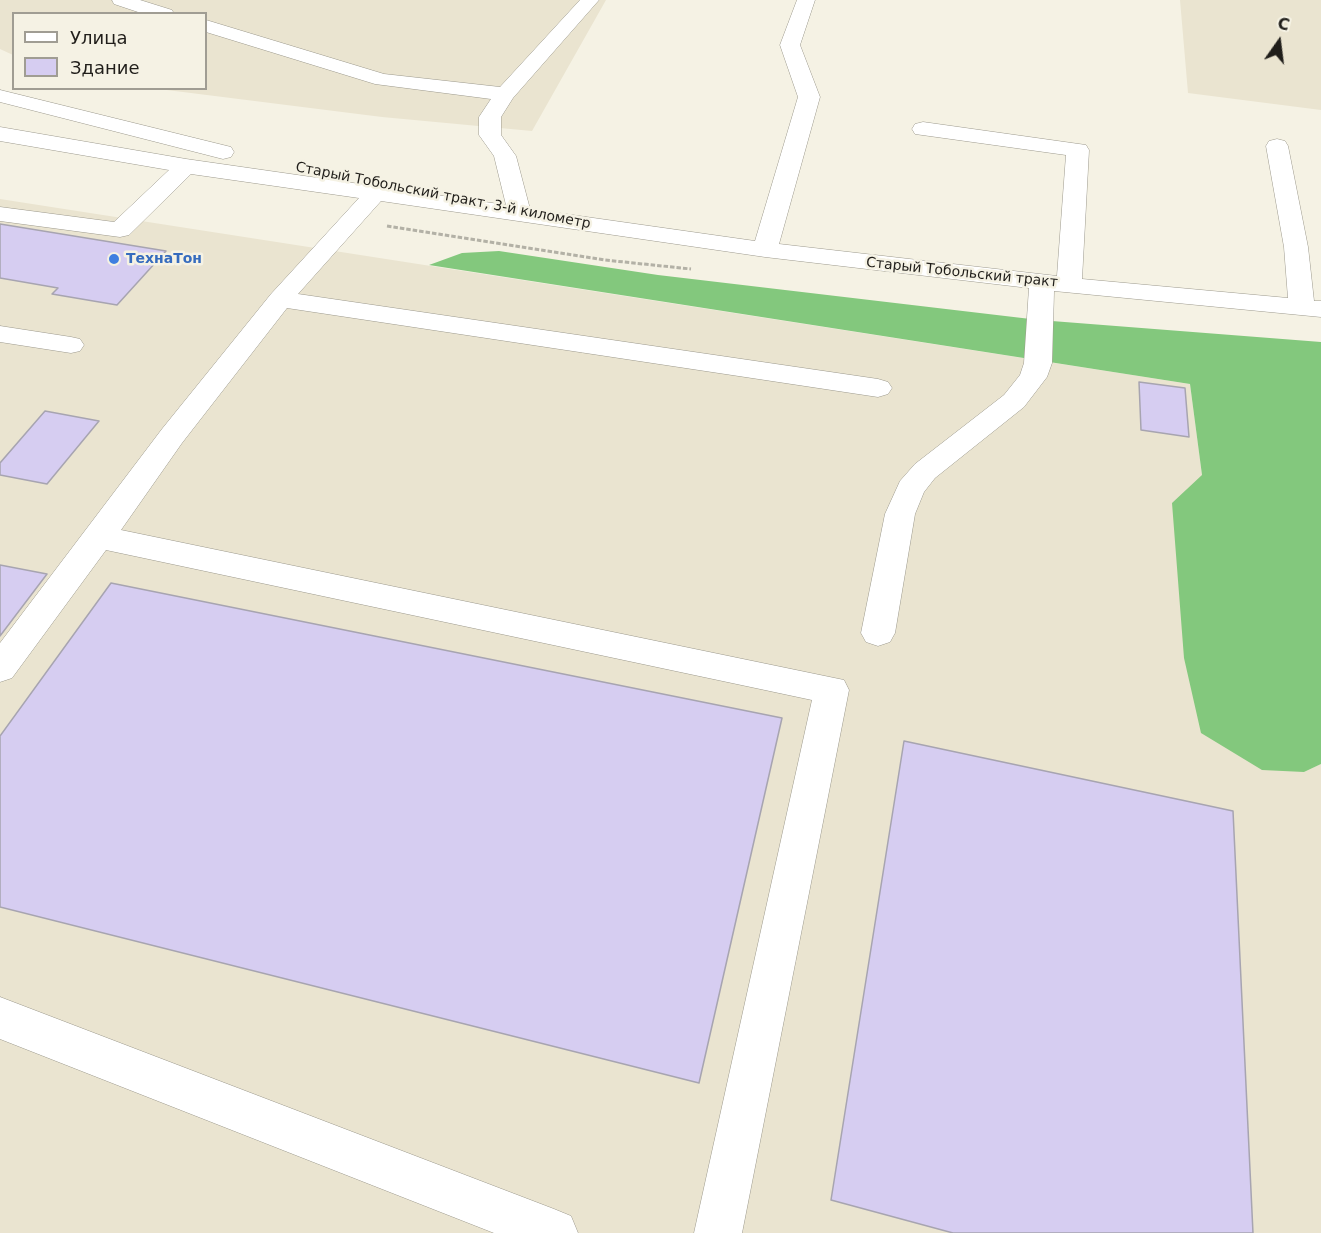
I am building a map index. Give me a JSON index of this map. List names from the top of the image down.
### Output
{
  "streets": {
    "street": ["Старый Тобольский тракт, 3-й километр", "Старый Тобольский тракт"]
  },
  "crossings": [
    ["Старый Тобольский тракт, 3-й километр", "Старый Тобольский тракт"]
  ],
  "places": ["ТехнаТон"],
  "legend": ["Улица", "Здание"],
  "north": "top"
}
